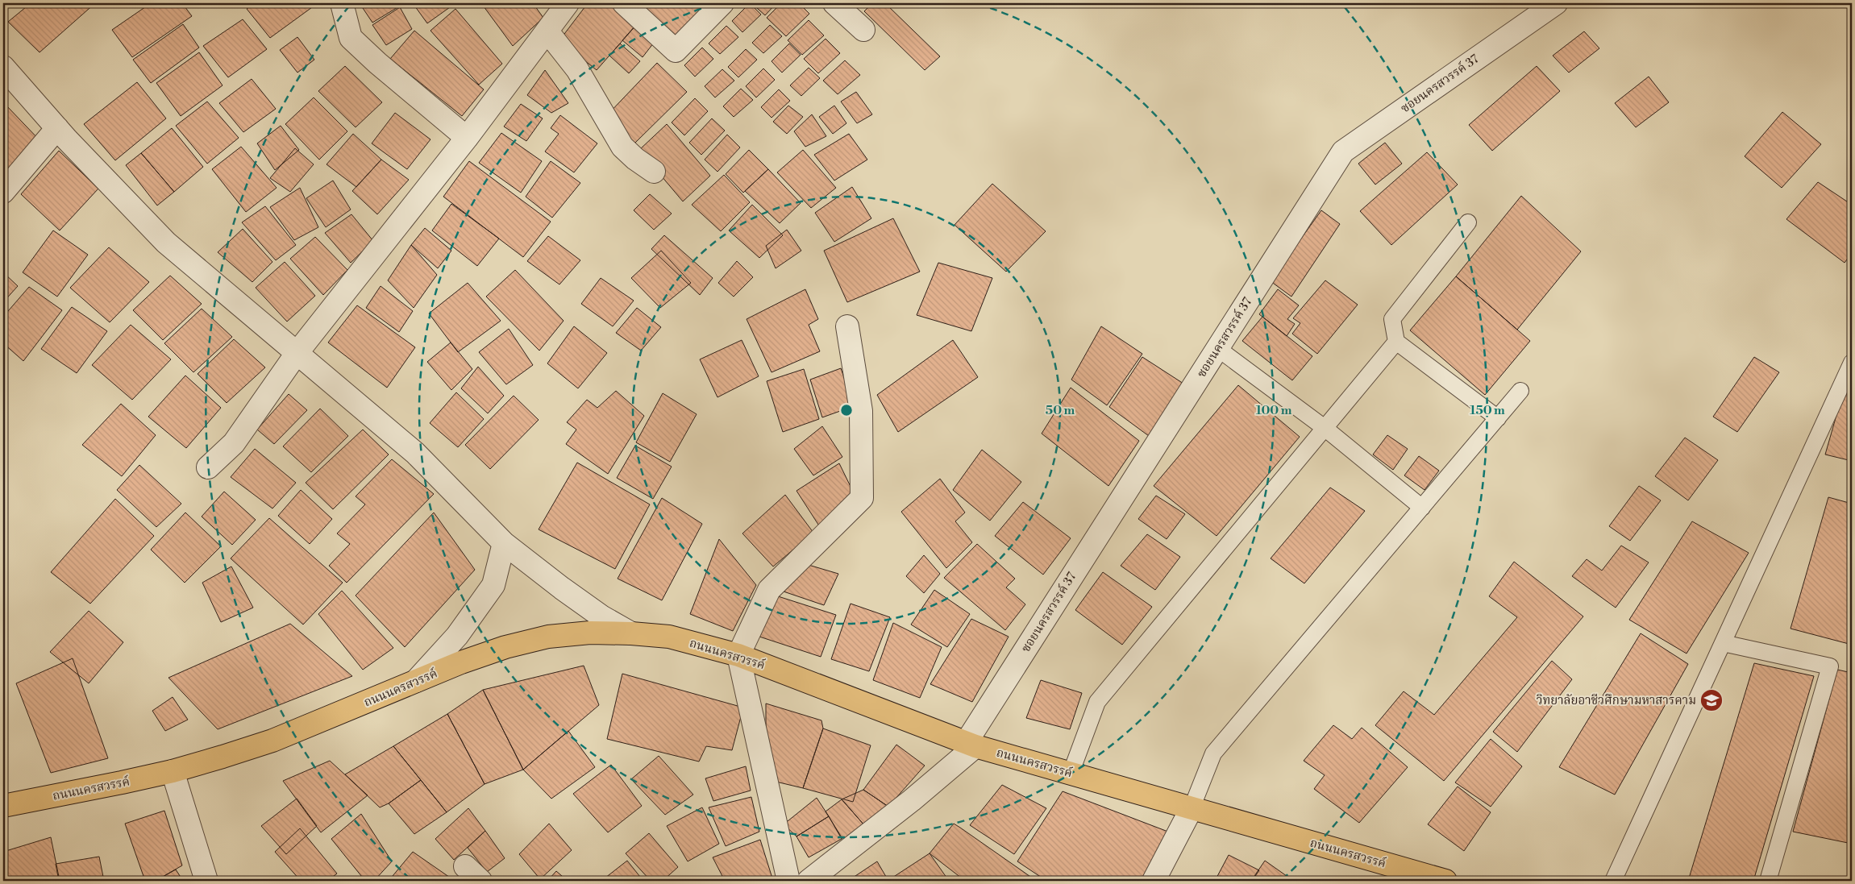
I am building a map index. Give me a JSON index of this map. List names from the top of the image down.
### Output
{
  "streets": {
    "main road": ["ถนนนครสวรรค์"],
    "street": ["ซอยนครสวรรค์ 37"]
  },
  "crossings": [
    ["ซอยนครสวรรค์ 37", "ถนนนครสวรรค์"]
  ],
  "places": {
    "school or university": ["วิทยาลัยอาชีวศึกษามหาสารคาม"]
  },
  "rings": ["50 m", "100 m", "150 m"]
}
